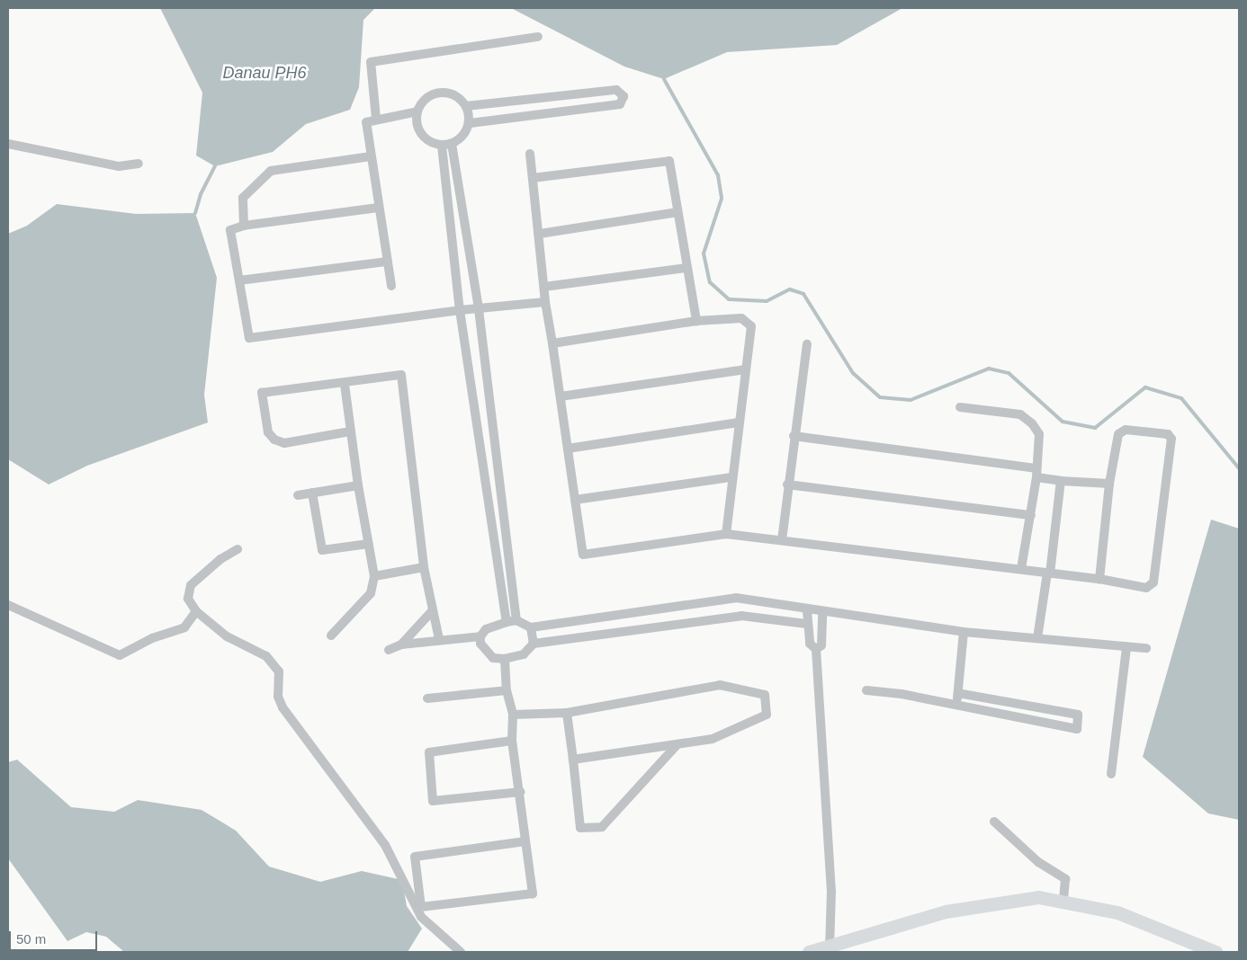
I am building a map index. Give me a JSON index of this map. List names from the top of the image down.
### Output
{
  "water": ["Danau PH6"],
  "scale_bar": "50 m"
}
